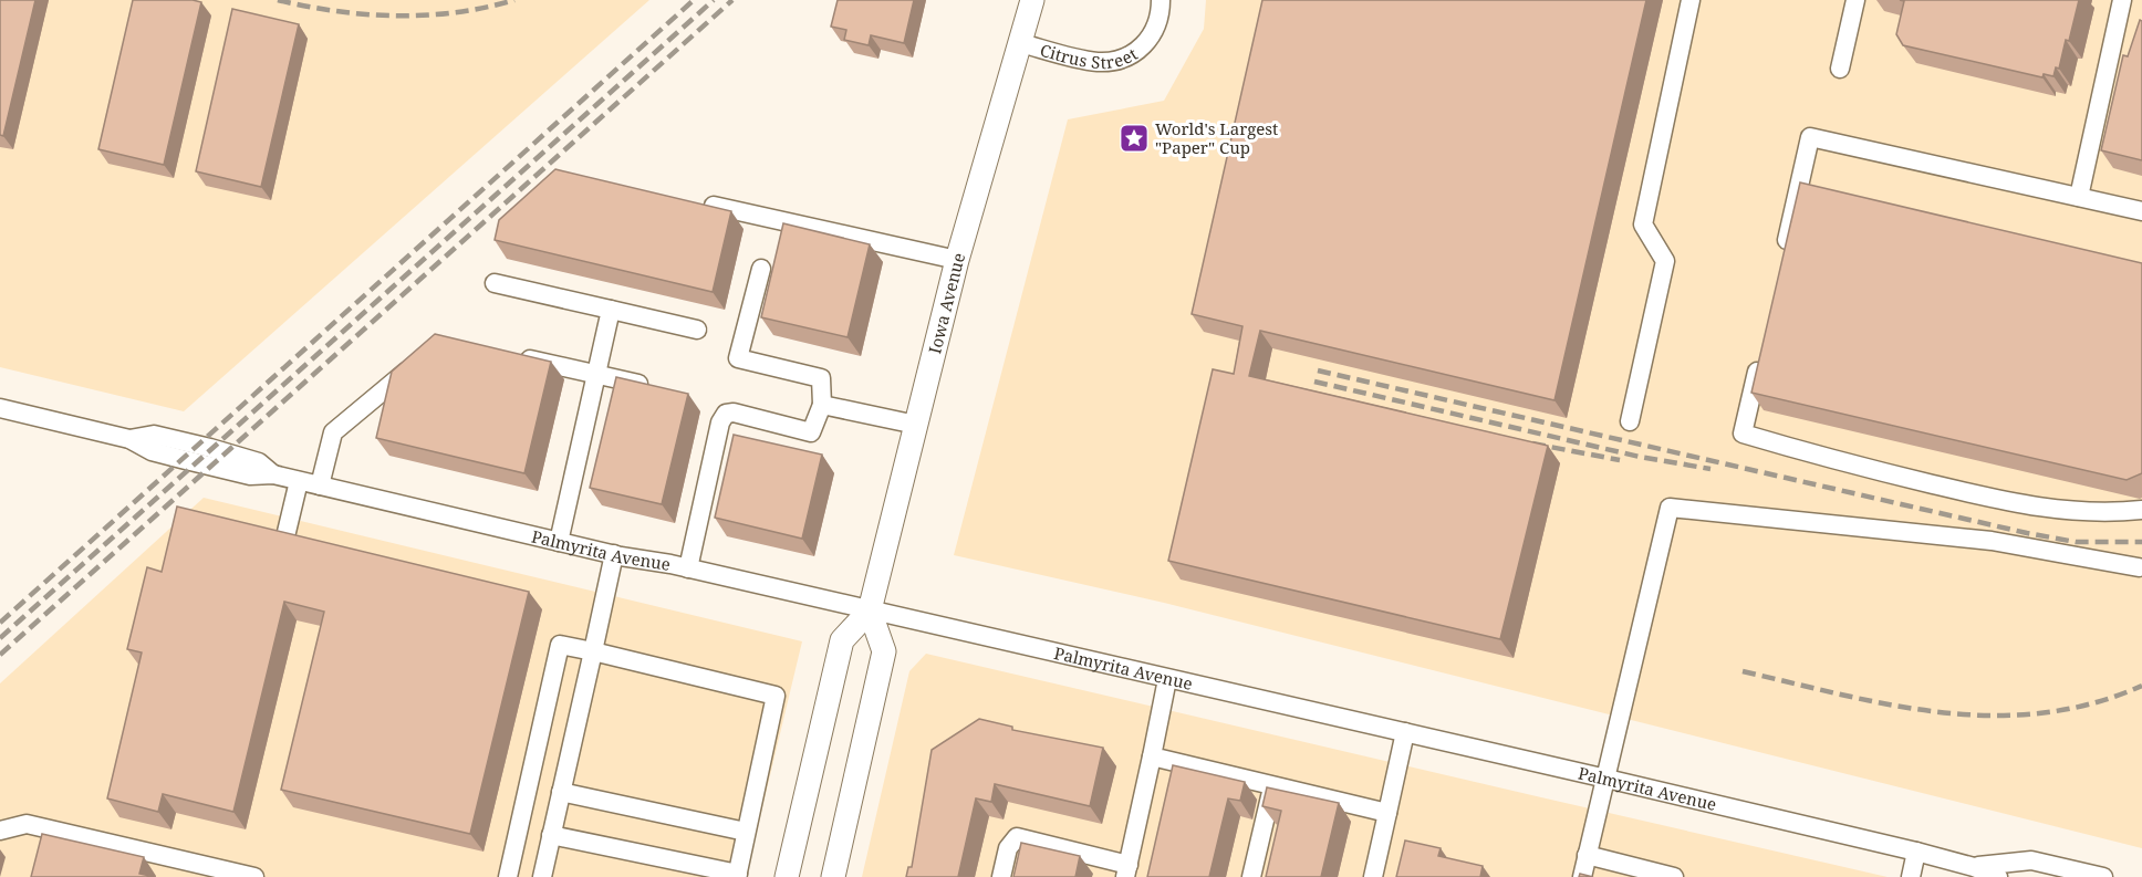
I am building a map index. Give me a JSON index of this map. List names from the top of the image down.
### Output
{
  "streets": {
    "main road": ["Iowa Avenue"],
    "street": ["Citrus Street", "Palmyrita Avenue"]
  },
  "crossings": [
    ["Citrus Street", "Iowa Avenue"],
    ["Iowa Avenue", "Palmyrita Avenue"]
  ],
  "places": {
    "place": ["World's Largest \"Paper\" Cup"]
  }
}
